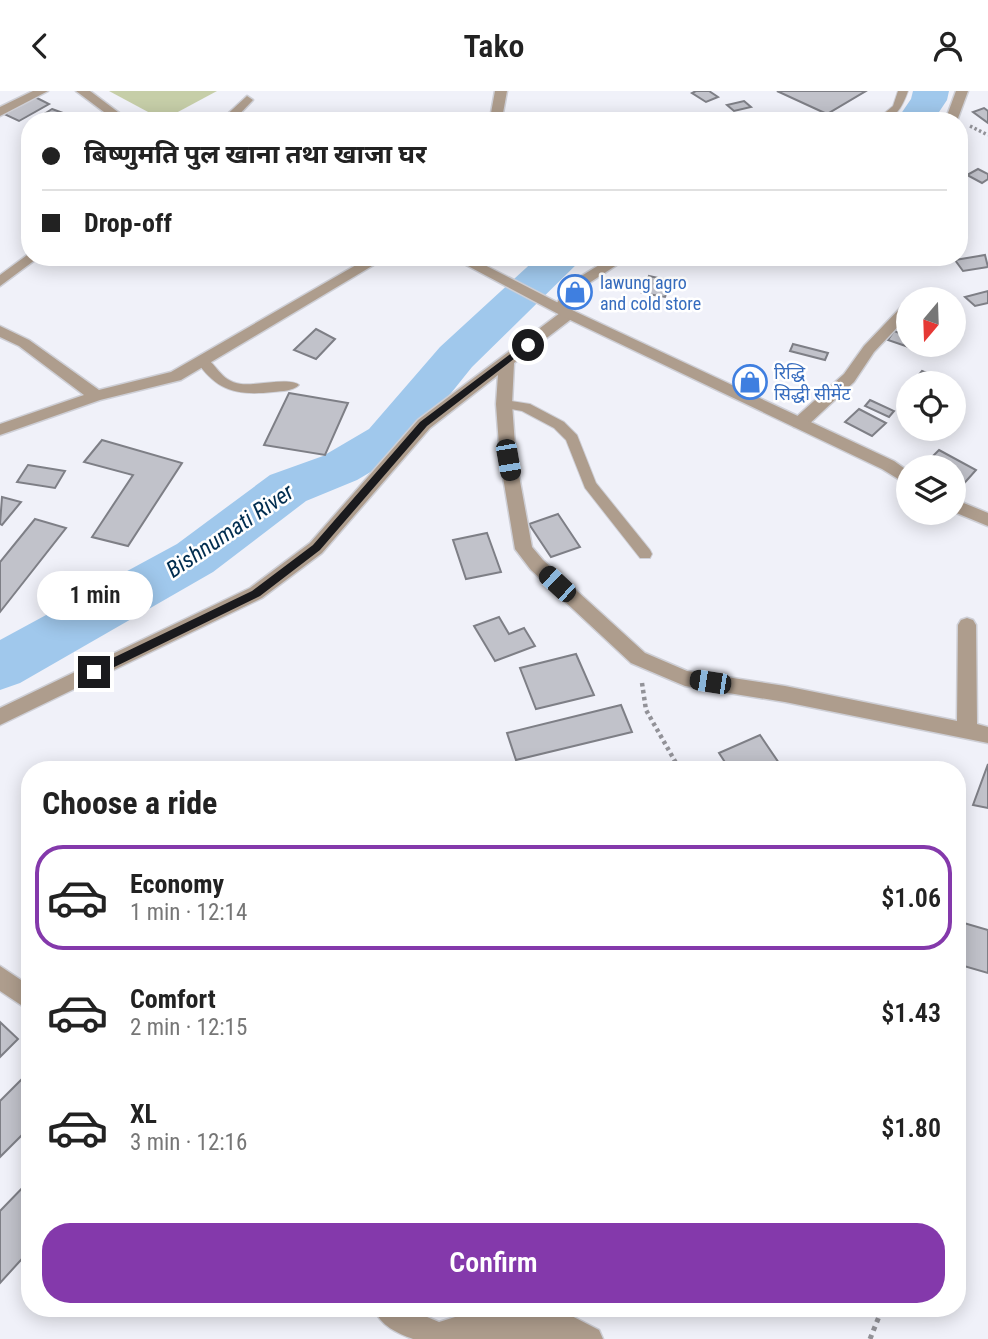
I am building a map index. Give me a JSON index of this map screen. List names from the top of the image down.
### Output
{
  "water": ["Bishnumati River"],
  "places": {
    "shop": ["lawung agro and cold store", "रिद्धि सिद्धी सीमेंट"]
  },
  "north": "bottom",
  "page": {
    "header": "Tako",
    "banner": ["बिष्णुमति पुल खाना तथा खाजा घर", "Drop-off"],
    "bubble": "1 min",
    "heading": "Choose a ride",
    "list": [
      {
        "name": "Economy",
        "note": "1 min · 12:14",
        "value": "$1.06"
      },
      {
        "name": "Comfort",
        "note": "2 min · 12:15",
        "value": "$1.43"
      },
      {
        "name": "XL",
        "note": "3 min · 12:16",
        "value": "$1.80"
      }
    ],
    "buttons": "Confirm"
  }
}
